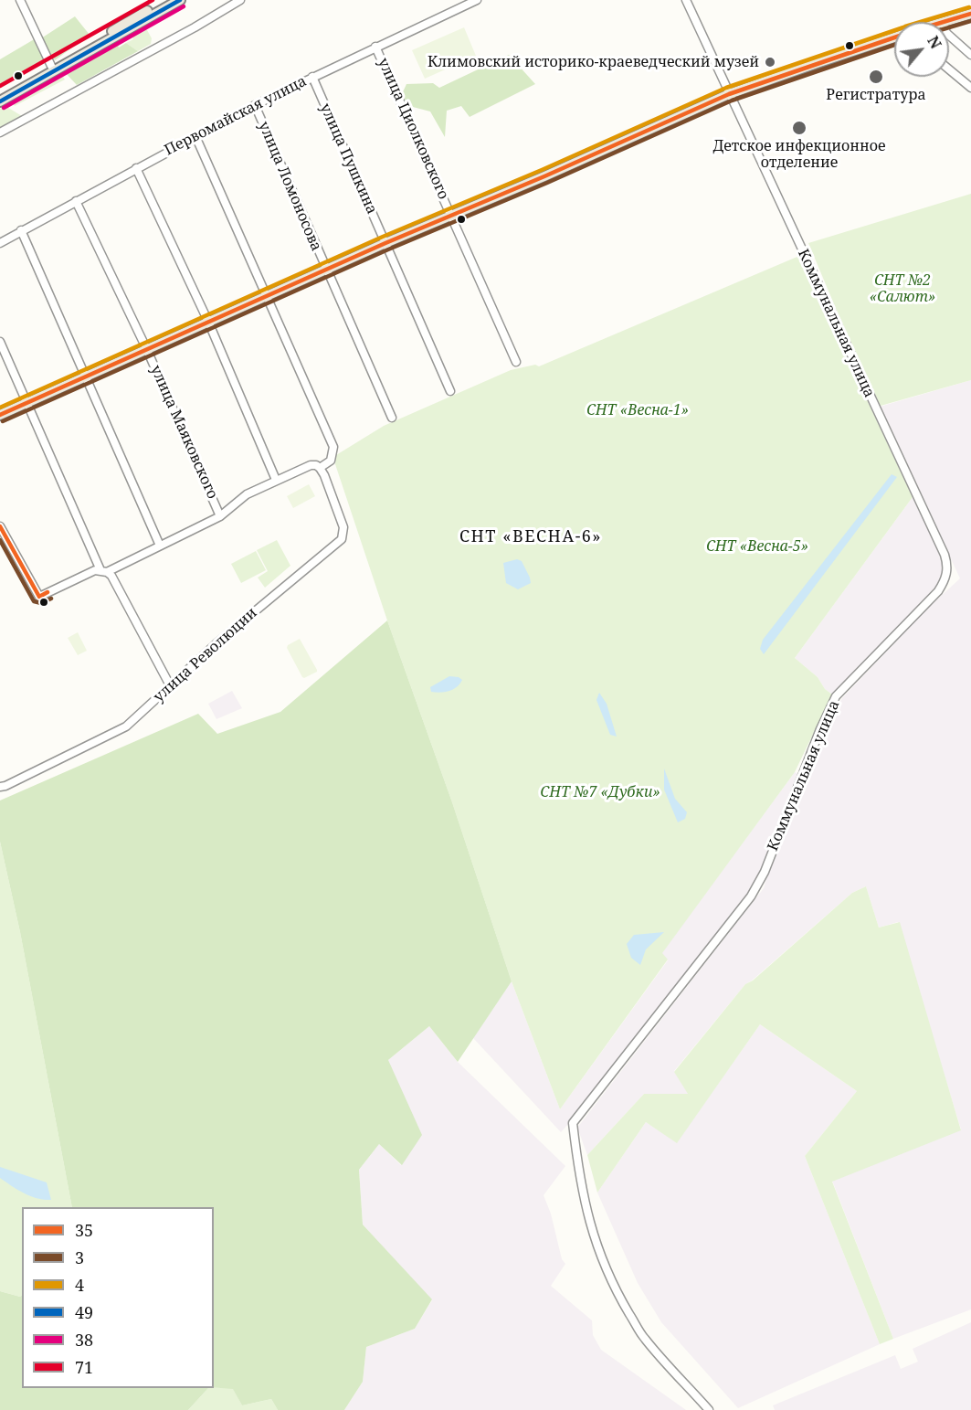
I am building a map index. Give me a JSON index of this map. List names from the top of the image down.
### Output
{
  "streets": {
    "street": [
      "Первомайская улица",
      "улица Циолковского",
      "улица Пушкина",
      "улица Ломоносова",
      "Коммунальная улица",
      "улица Маяковского",
      "улица Революции"
    ]
  },
  "crossings": [
    ["Первомайская улица", "улица Циолковского"],
    ["Первомайская улица", "улица Пушкина"],
    ["Первомайская улица", "улица Ломоносова"],
    ["Первомайская улица", "улица Маяковского"]
  ],
  "districts": ["СНТ «ВЕСНА-6»"],
  "parks": [
    "СНТ №2 «Салют»",
    "СНТ «Весна-1»",
    "СНТ «Весна-5»",
    "СНТ №7 «Дубки»"
  ],
  "places": ["Климовский историко-краеведческий музей", "Регистратура", "Детское инфекционное отделение"],
  "lines": [
    "transit line 49",
    "transit line 71",
    "transit line 38",
    "transit line 4",
    "transit line 35",
    "transit line 3"
  ],
  "legend": [
    "35",
    "3",
    "4",
    "49",
    "38",
    "71"
  ],
  "north": "top right"
}
